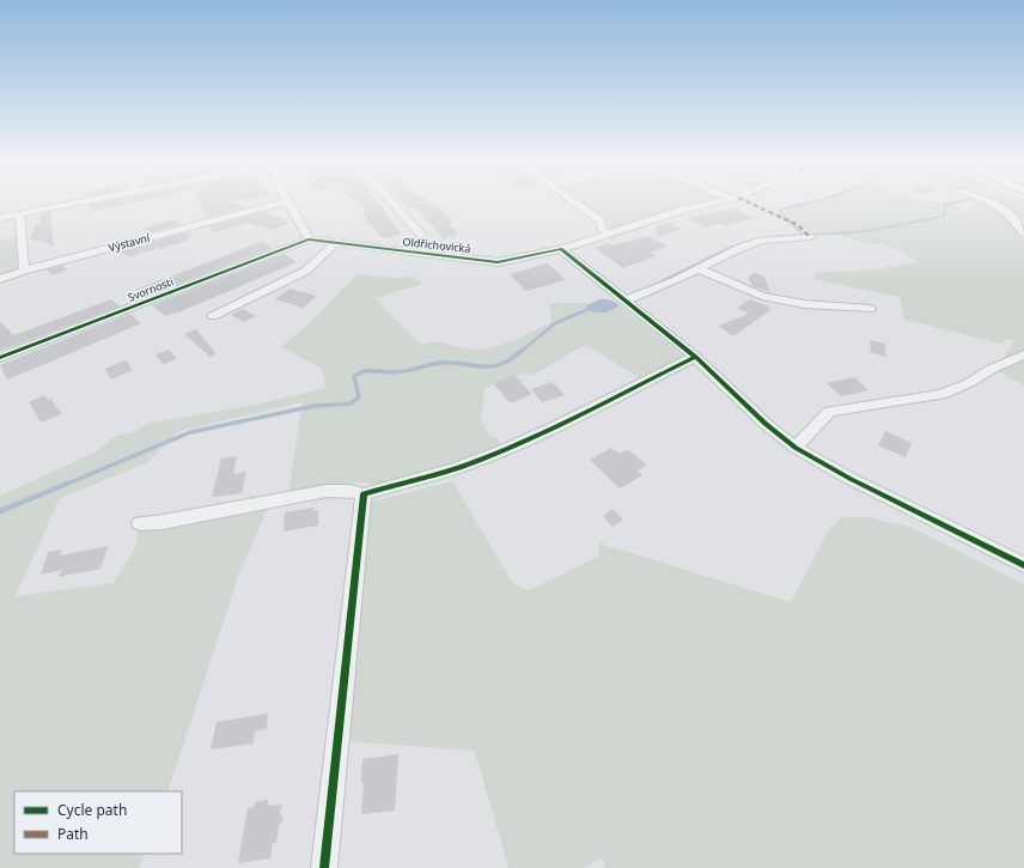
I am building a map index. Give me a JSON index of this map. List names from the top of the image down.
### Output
{
  "streets": {
    "street": ["Výstavní", "Oldřichovická", "Svornosti"]
  },
  "crossings": [
    ["Oldřichovická", "Svornosti"]
  ],
  "legend": ["Cycle path", "Path"]
}
